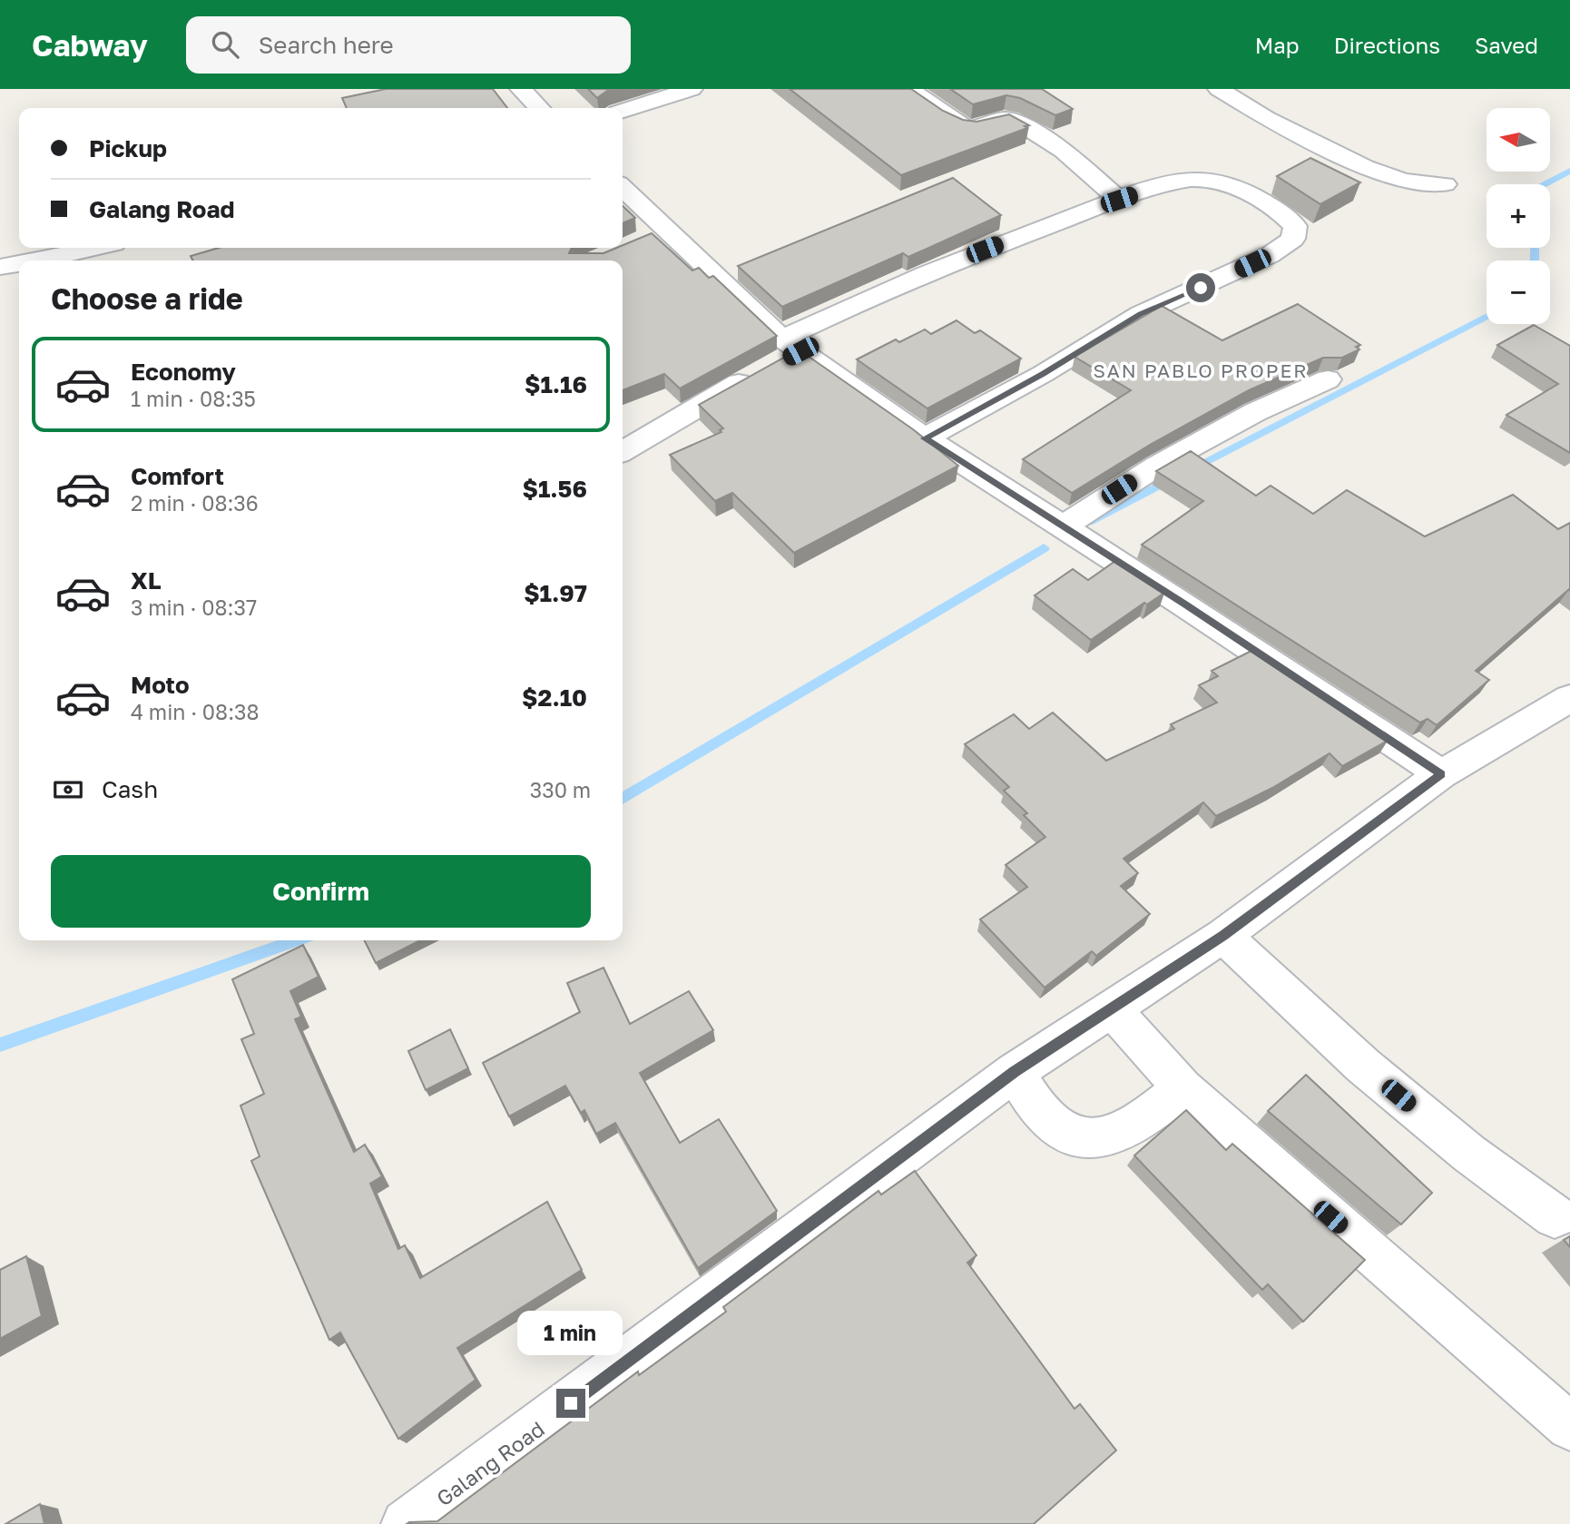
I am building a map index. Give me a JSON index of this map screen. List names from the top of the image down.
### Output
{
  "streets": {
    "street": ["Galang Road"]
  },
  "districts": ["SAN PABLO PROPER"],
  "north": "left",
  "page": {
    "header": "Cabway",
    "search": "Search here",
    "nav": ["Map", "Directions", "Saved"],
    "map_buttons": ["+", "−"],
    "banner": ["Pickup", "Galang Road"],
    "heading": "Choose a ride",
    "list": [
      {
        "name": "Economy",
        "note": "1 min · 08:35",
        "value": "$1.16"
      },
      {
        "name": "Comfort",
        "note": "2 min · 08:36",
        "value": "$1.56"
      },
      {
        "name": "XL",
        "note": "3 min · 08:37",
        "value": "$1.97"
      },
      {
        "name": "Moto",
        "note": "4 min · 08:38",
        "value": "$2.10"
      }
    ],
    "pay": ["Cash", "330 m"],
    "buttons": "Confirm",
    "bubble": "1 min"
  }
}
